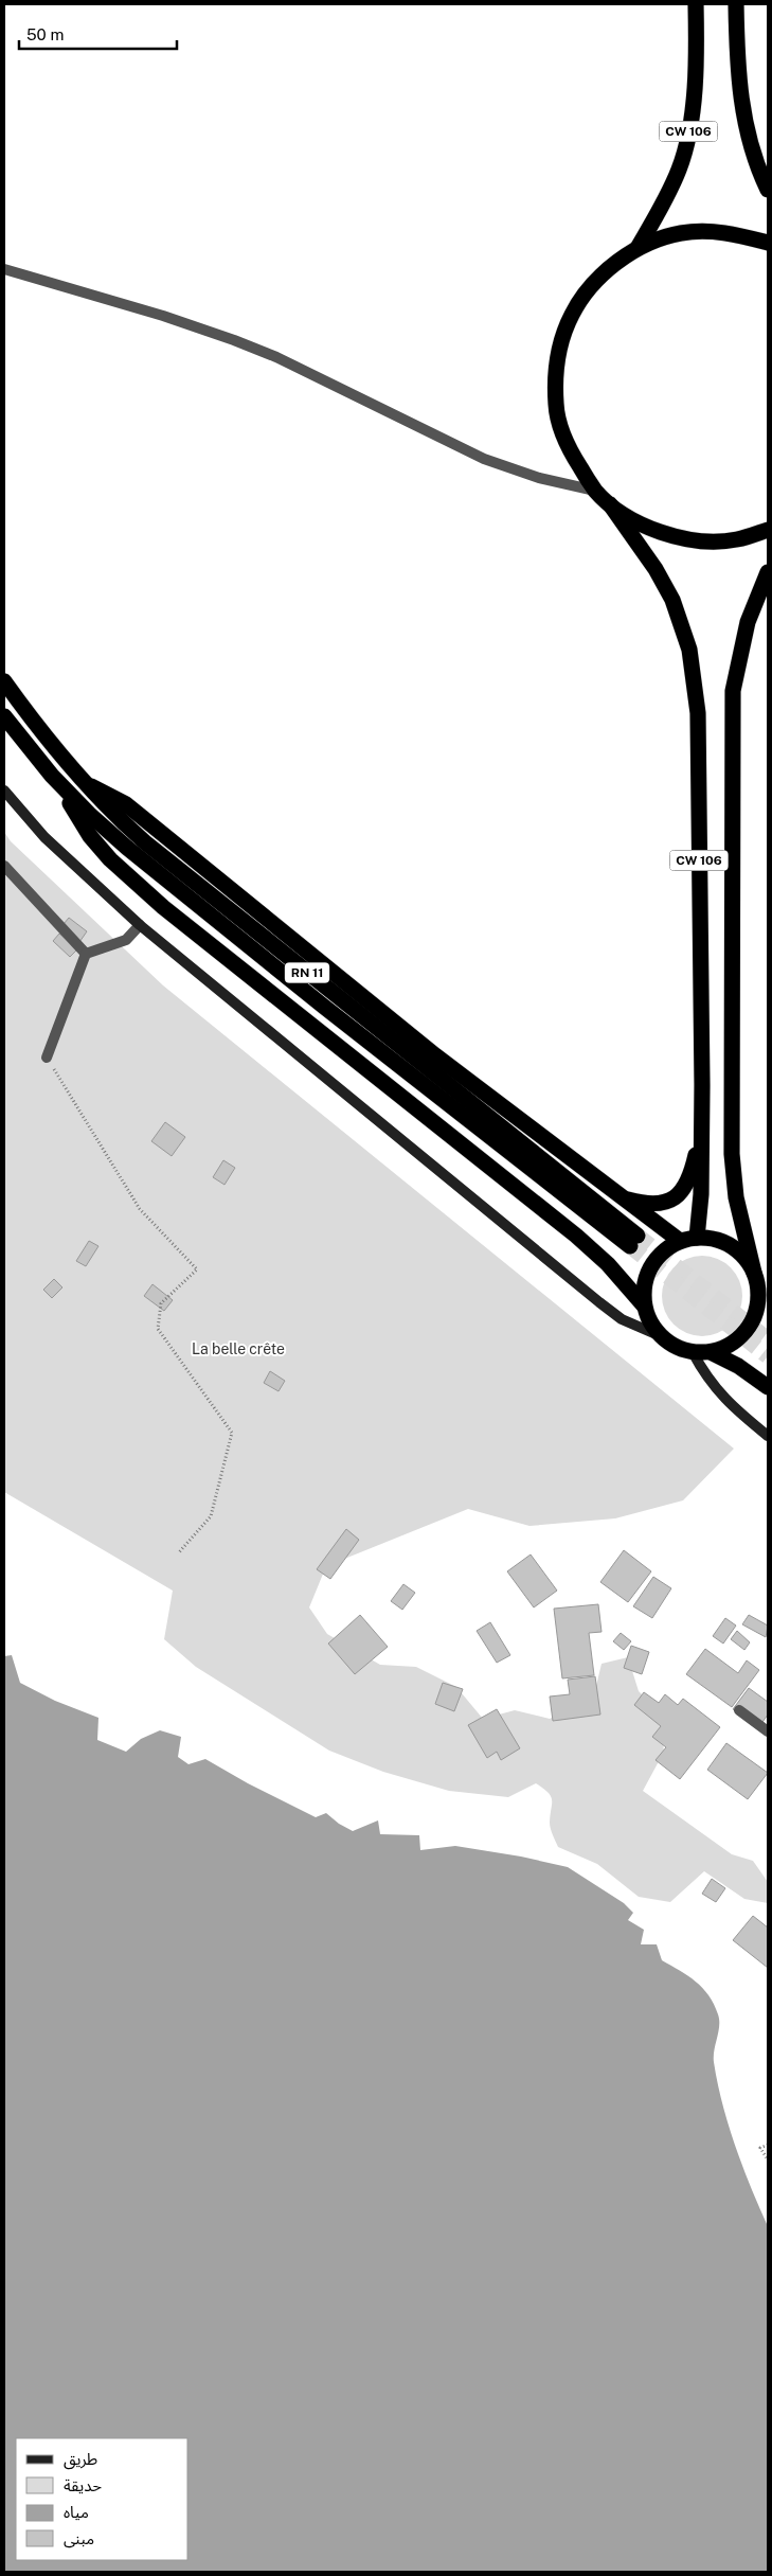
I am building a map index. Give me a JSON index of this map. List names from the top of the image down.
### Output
{
  "streets": {
    "highway": ["CW 106", "RN 11"]
  },
  "parks": ["La belle crête"],
  "legend": [
    "طريق",
    "حديقة",
    "مياه",
    "مبنى"
  ],
  "scale_bar": "50 m"
}
